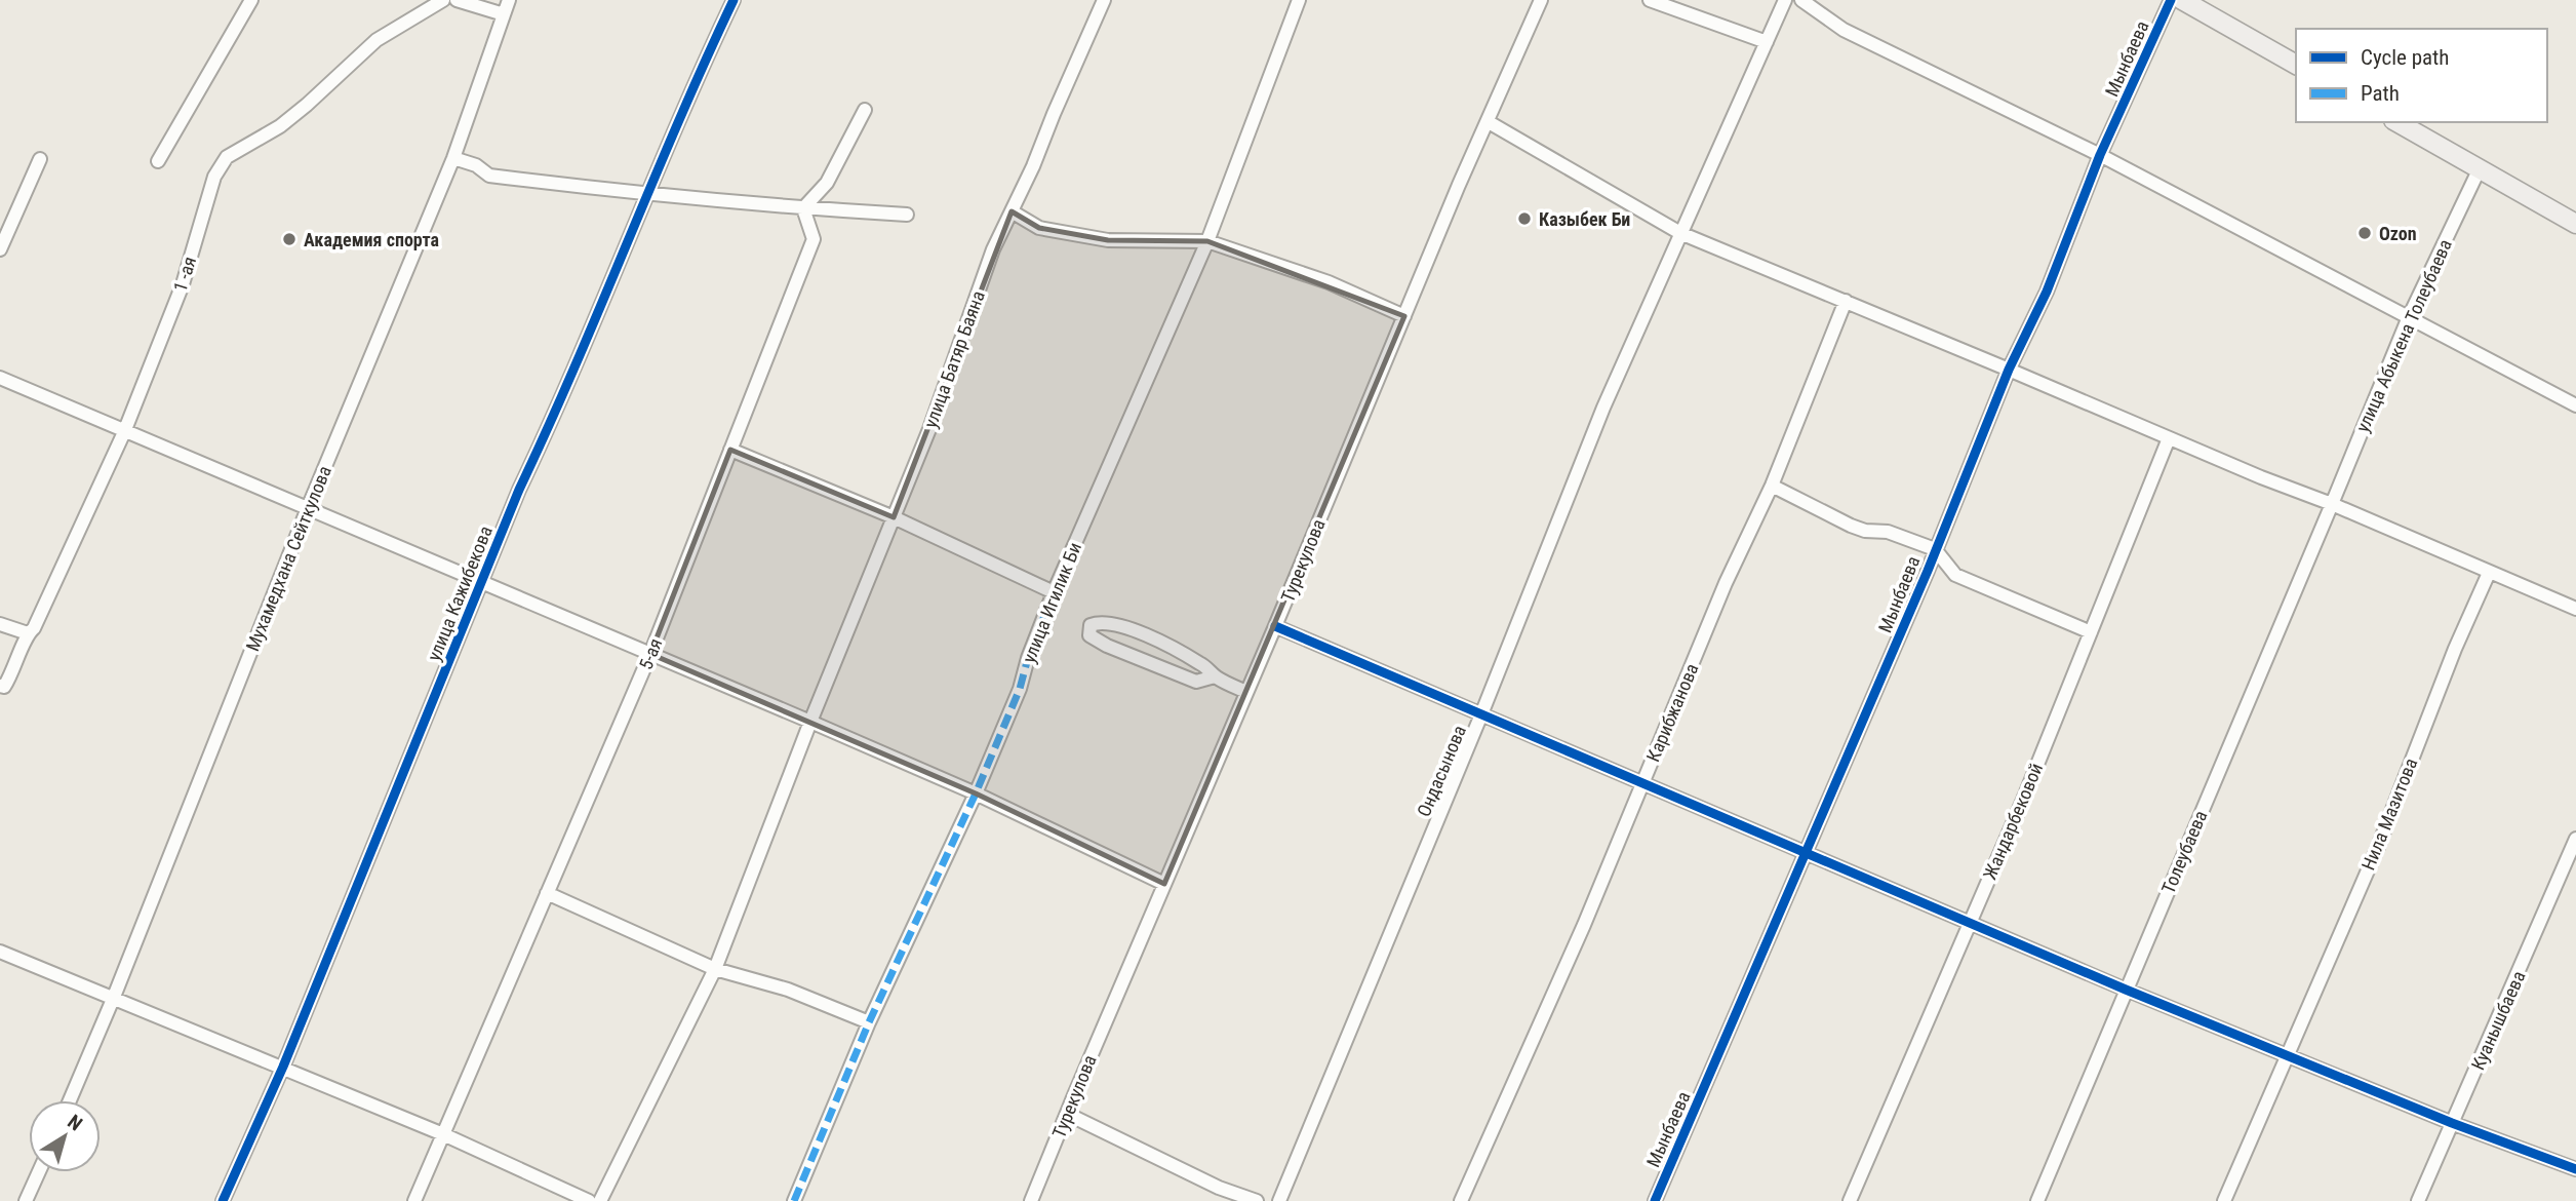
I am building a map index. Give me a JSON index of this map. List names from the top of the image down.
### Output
{
  "streets": {
    "street": [
      "Мынбаева",
      "1 -ая",
      "улица Абыкена Толеубаева",
      "улица Батяр Баяна",
      "Мухамедхана Сейткулова",
      "Турекулова",
      "улица Кажибекова",
      "улица Игилик Би",
      "5-ая",
      "Карибжанова",
      "Ондасынова",
      "Нила Мазитова",
      "Жандарбековой",
      "Толеубаева",
      "Куанышбаева"
    ]
  },
  "crossings": [
    ["улица Абыкена Толеубаева", "Толеубаева"]
  ],
  "places": ["Казыбек Би", "Ozon", "Академия спорта"],
  "legend": ["Cycle path", "Path"],
  "north": "top right"
}
